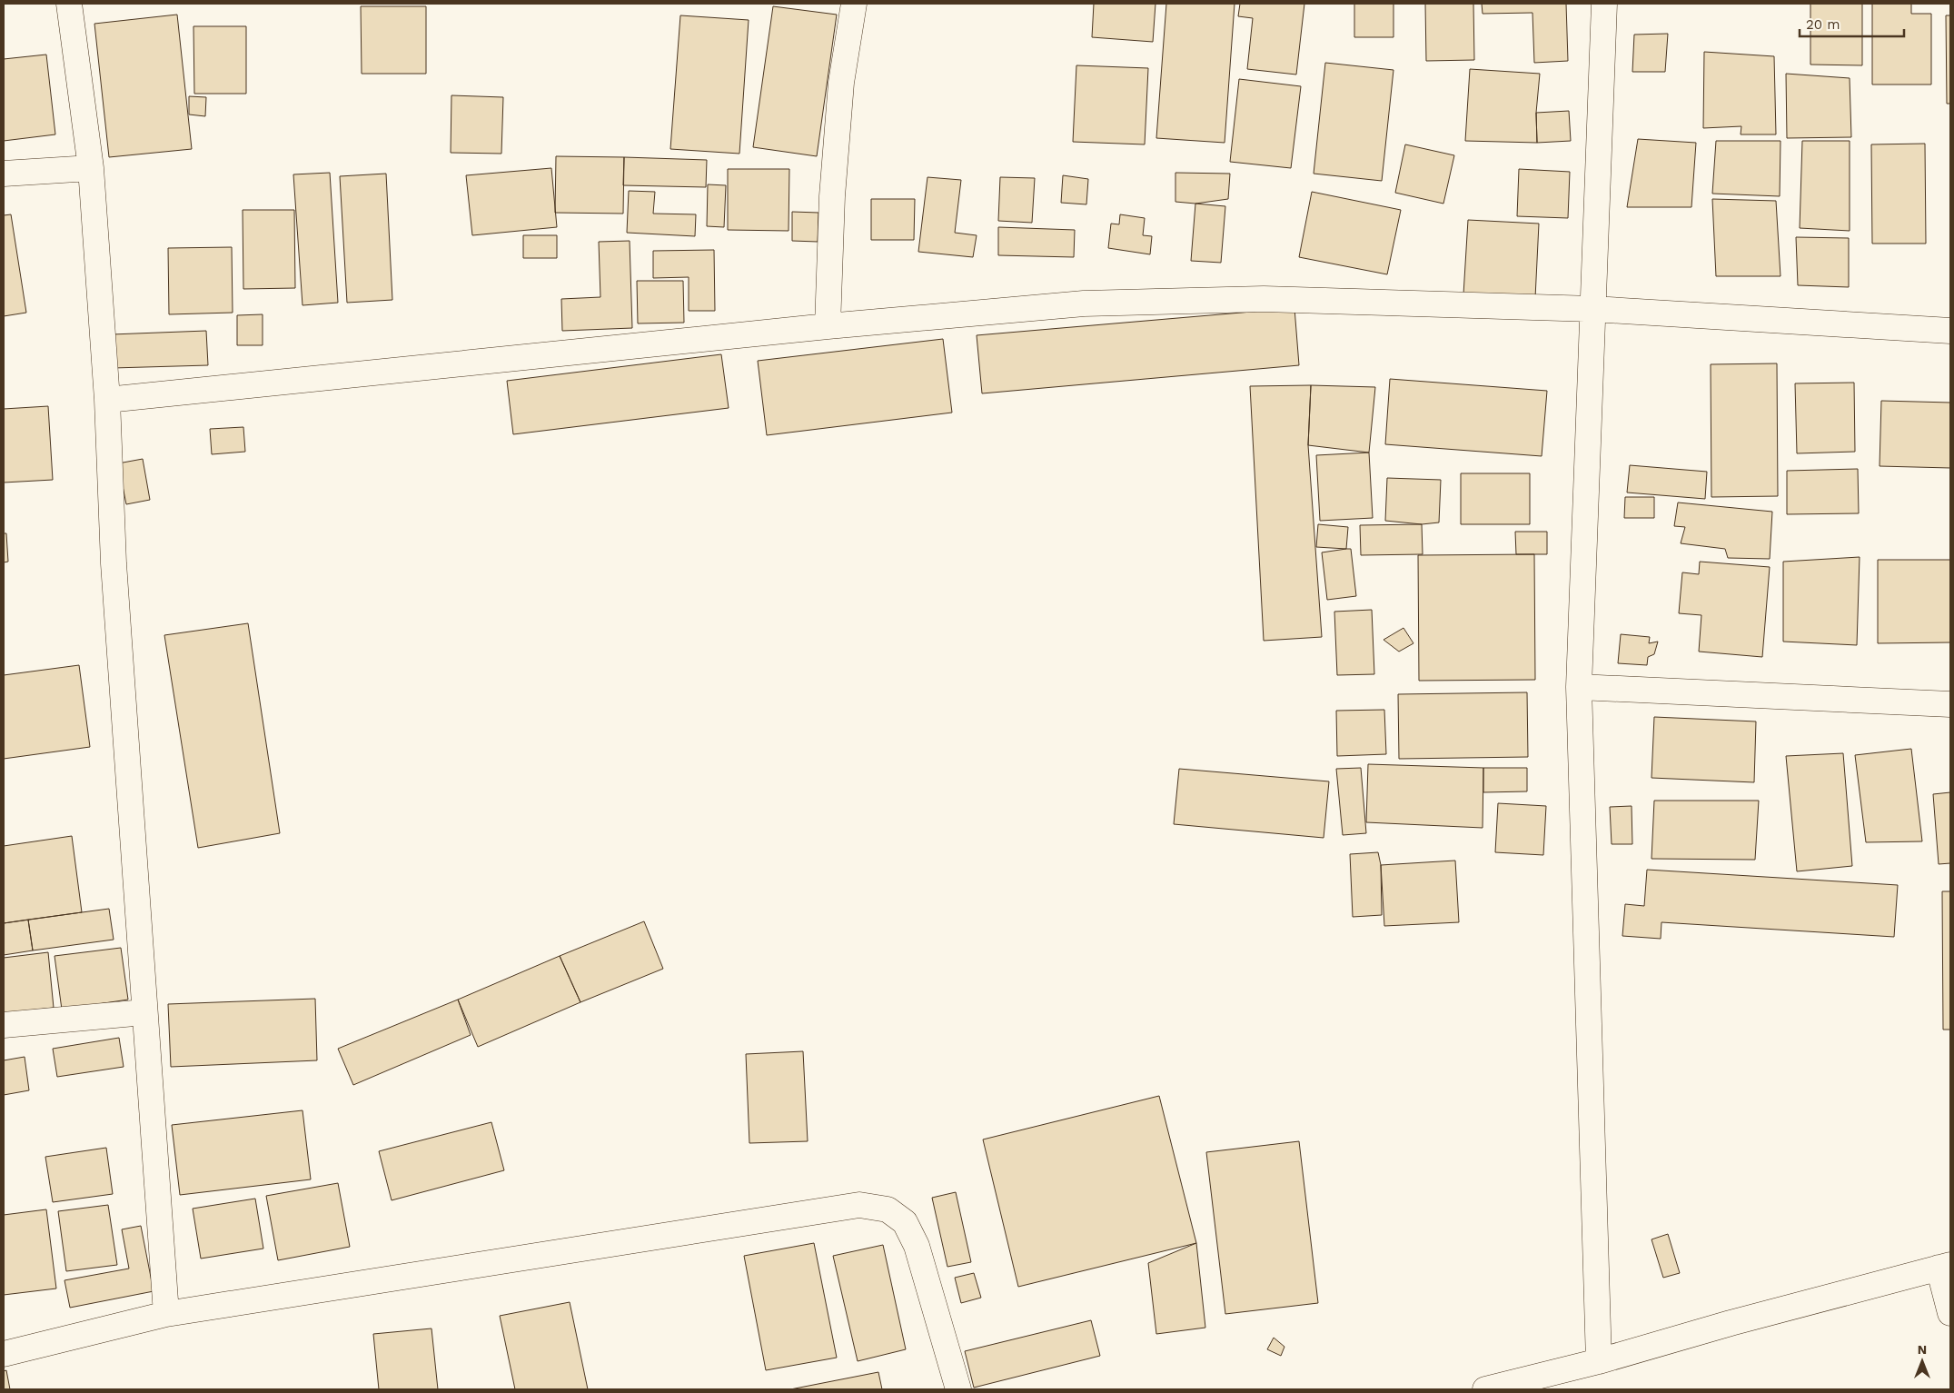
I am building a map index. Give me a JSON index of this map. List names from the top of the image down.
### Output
{
  "scale_bar": "20 m",
  "north": "top"
}
